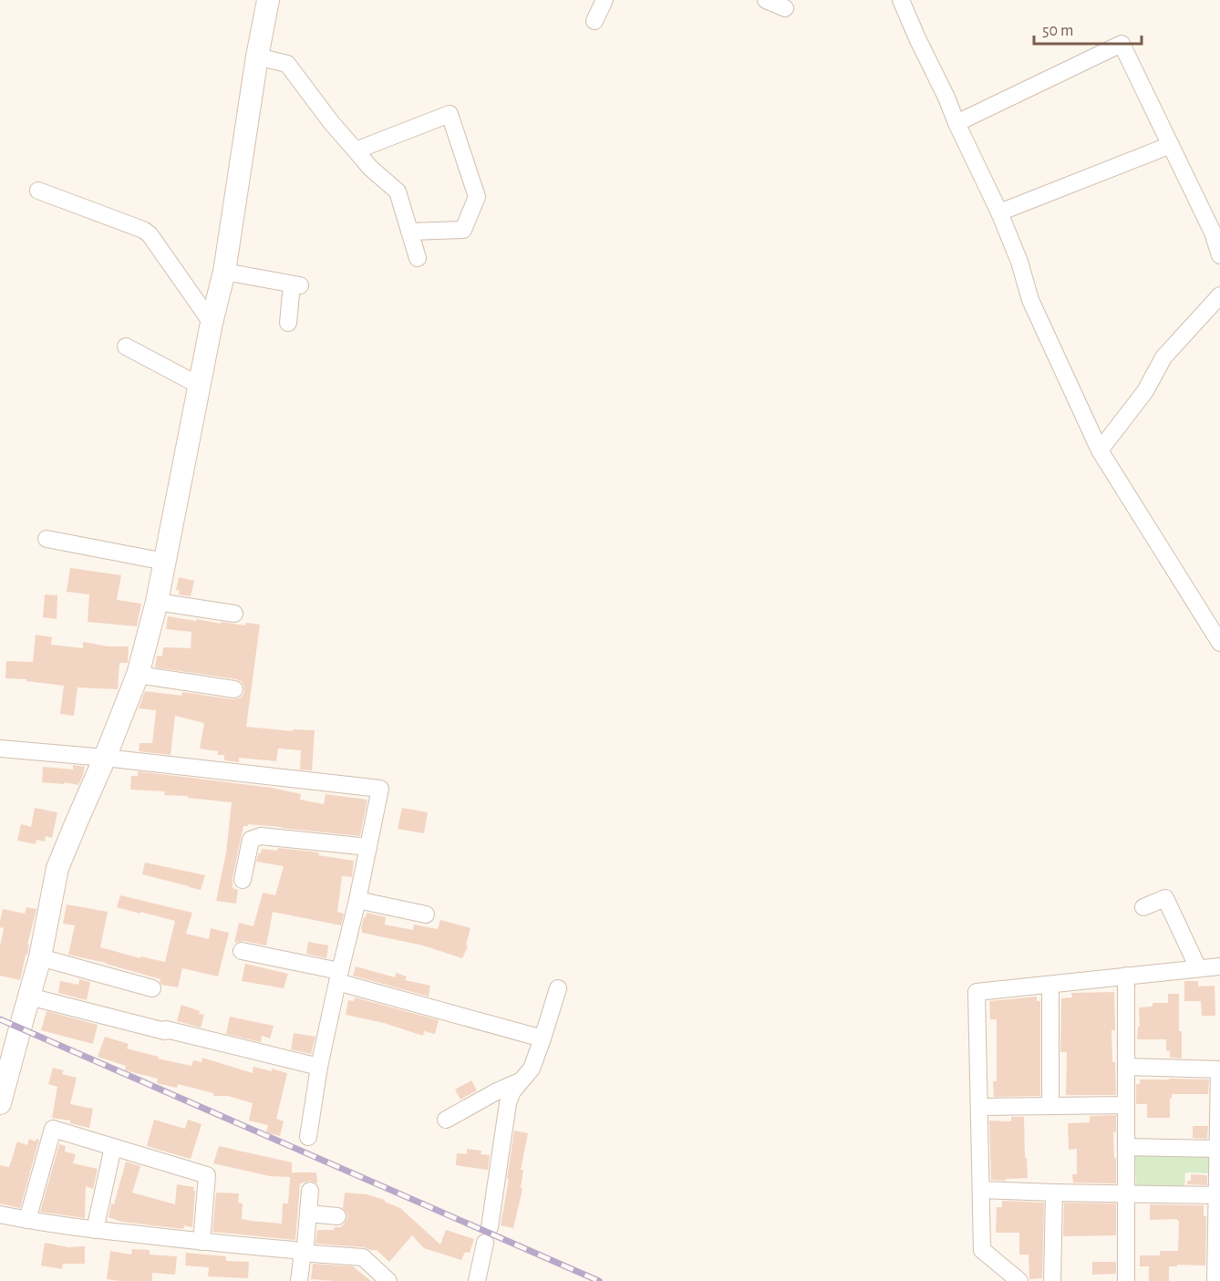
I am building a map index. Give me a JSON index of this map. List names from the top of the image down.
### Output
{
  "scale_bar": "50 m"
}
